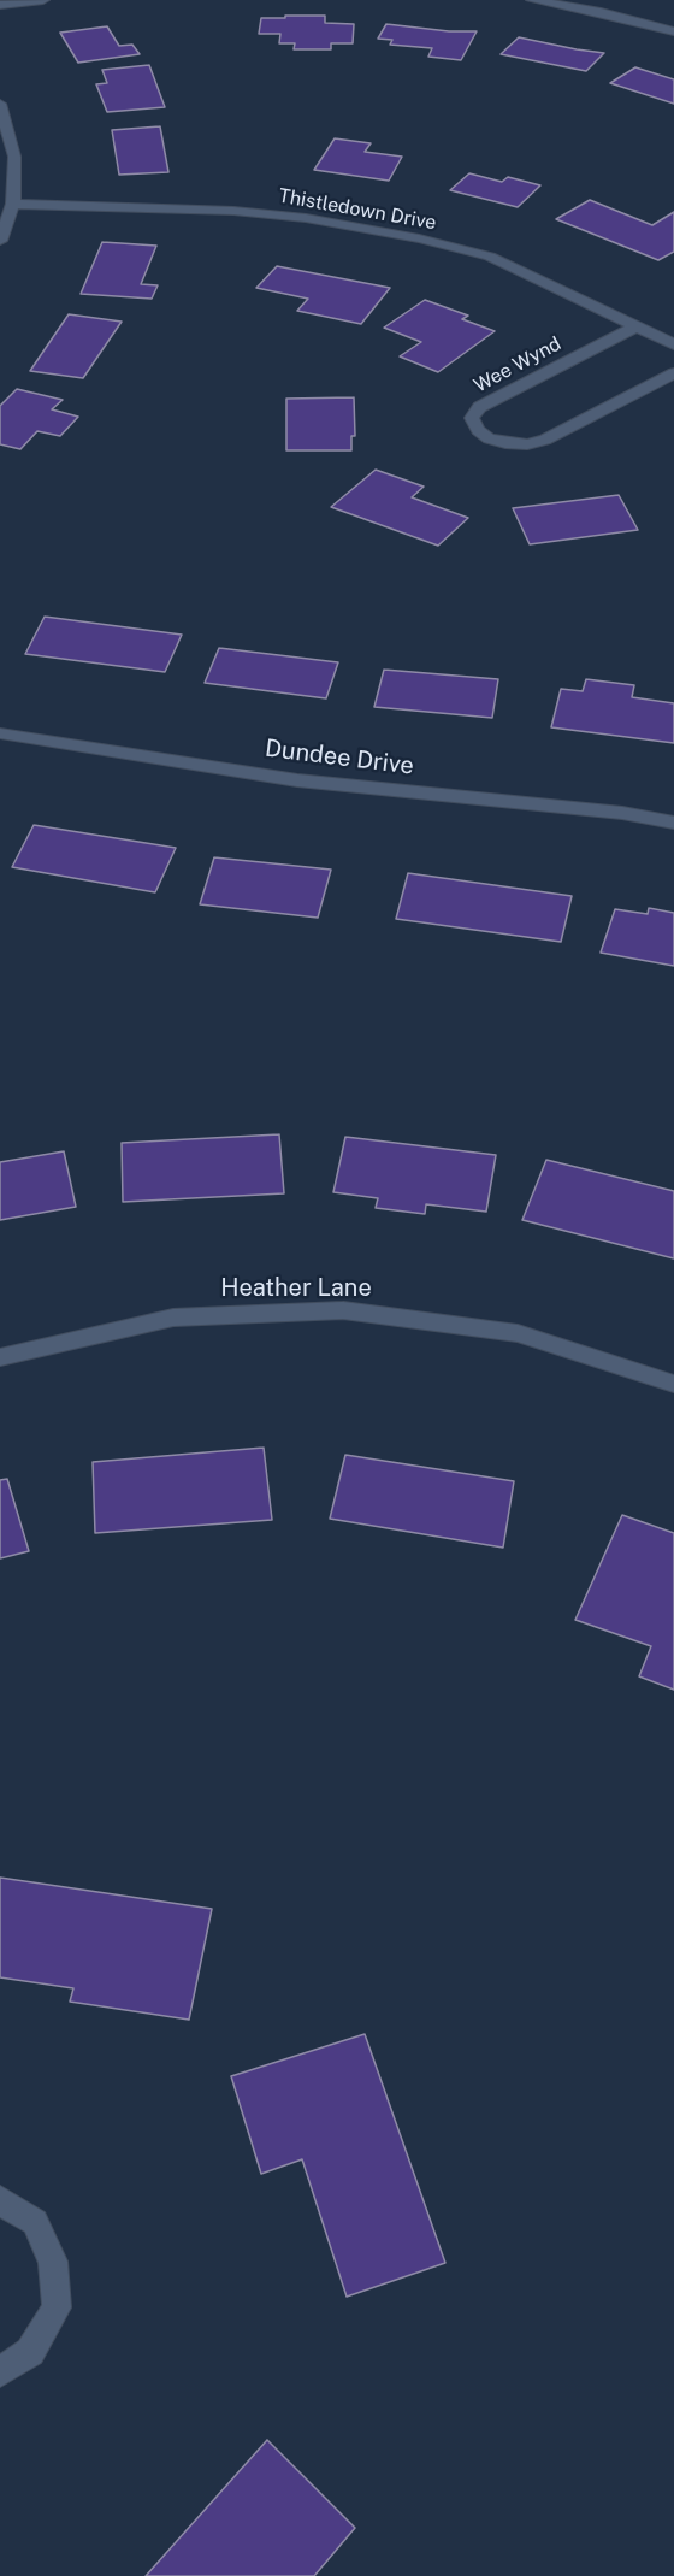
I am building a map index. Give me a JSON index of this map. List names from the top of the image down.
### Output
{
  "streets": {
    "street": [
      "Thistledown Drive",
      "Wee Wynd",
      "Dundee Drive",
      "Heather Lane"
    ]
  },
  "crossings": [
    ["Thistledown Drive", "Wee Wynd"]
  ]
}
